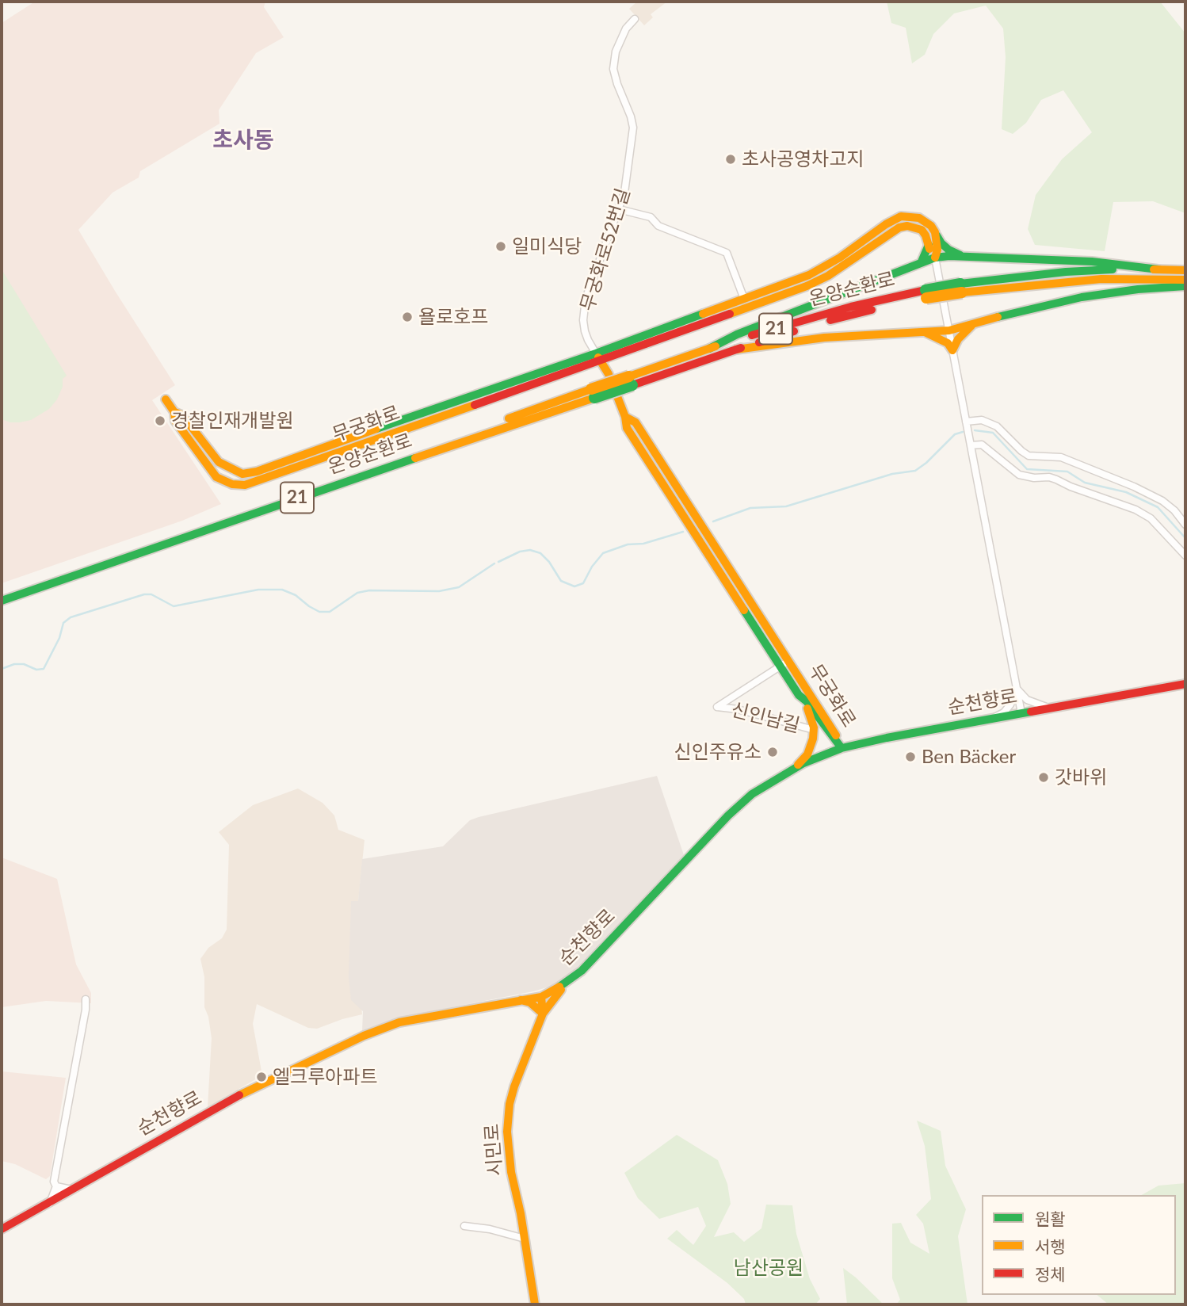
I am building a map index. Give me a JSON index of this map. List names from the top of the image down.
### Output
{
  "streets": {
    "main road": [
      "온양순환로",
      "21",
      "무궁화로",
      "순천향로",
      "시민로"
    ],
    "street": ["무궁화로52번길", "신인남길"]
  },
  "crossings": [
    ["무궁화로52번길", "무궁화로"],
    ["온양순환로", "21"],
    ["무궁화로", "순천향로"],
    ["무궁화로", "신인남길"],
    ["순천향로", "시민로"]
  ],
  "districts": ["초사동"],
  "parks": ["남산공원"],
  "places": [
    "초사공영차고지",
    "일미식당",
    "욜로호프",
    "경찰인재개발원",
    "신인주유소",
    "Ben Bäcker",
    "갓바위",
    "엘크루아파트"
  ],
  "legend": ["원활", "서행", "정체"]
}
